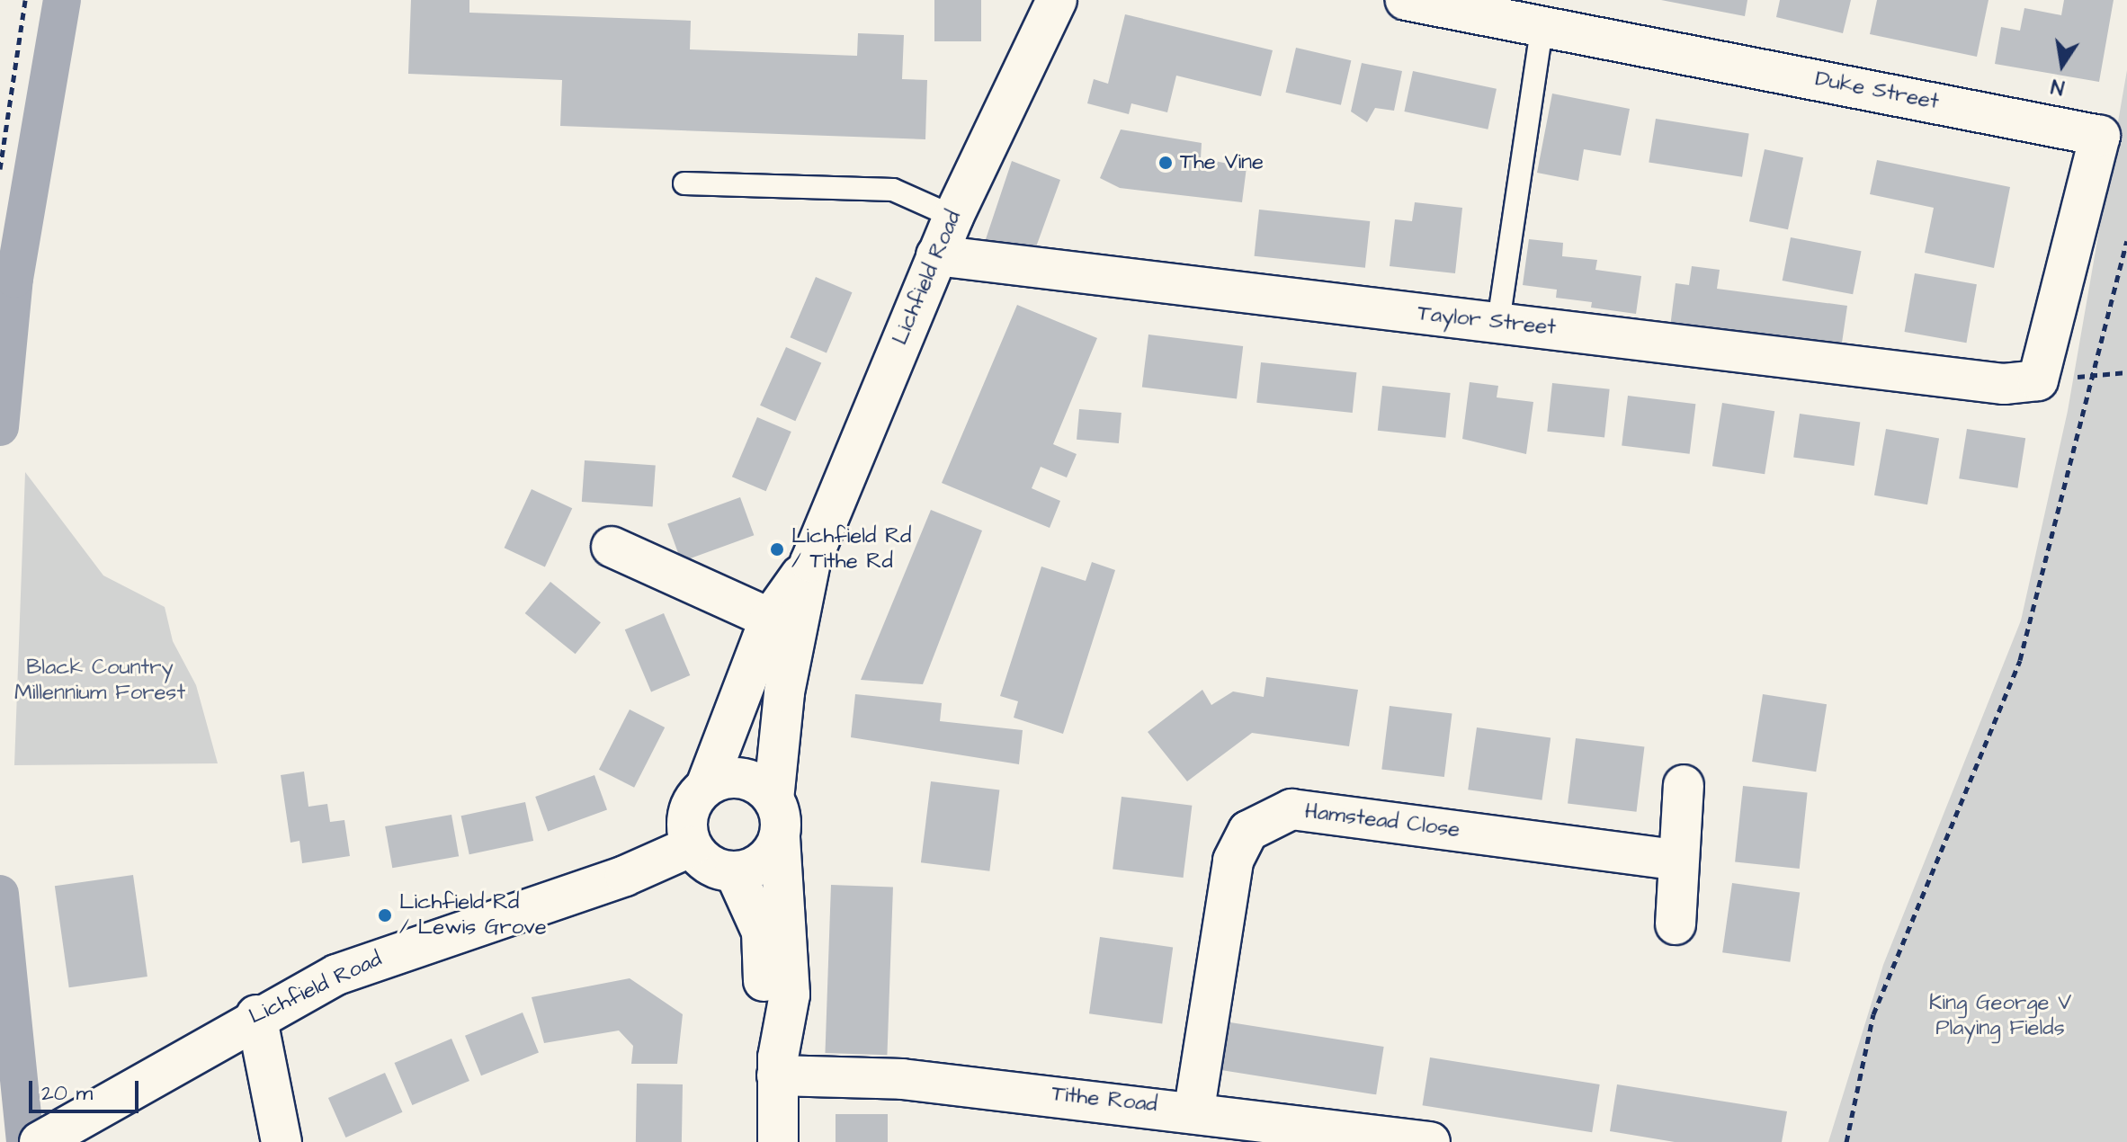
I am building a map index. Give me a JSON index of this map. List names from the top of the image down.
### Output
{
  "streets": {
    "street": [
      "Duke Street",
      "Lichfield Road",
      "Taylor Street",
      "Hamstead Close",
      "Tithe Road"
    ]
  },
  "crossings": [
    ["Duke Street", "Taylor Street"],
    ["Lichfield Road", "Taylor Street"],
    ["Lichfield Road", "Tithe Road"],
    ["Hamstead Close", "Tithe Road"]
  ],
  "parks": ["Black Country Millennium Forest", "King George V Playing Fields"],
  "places": ["The Vine", "Lichfield Rd / Tithe Rd", "Lichfield Rd / Lewis Grove"],
  "scale_bar": "20 m",
  "north": "bottom"
}
